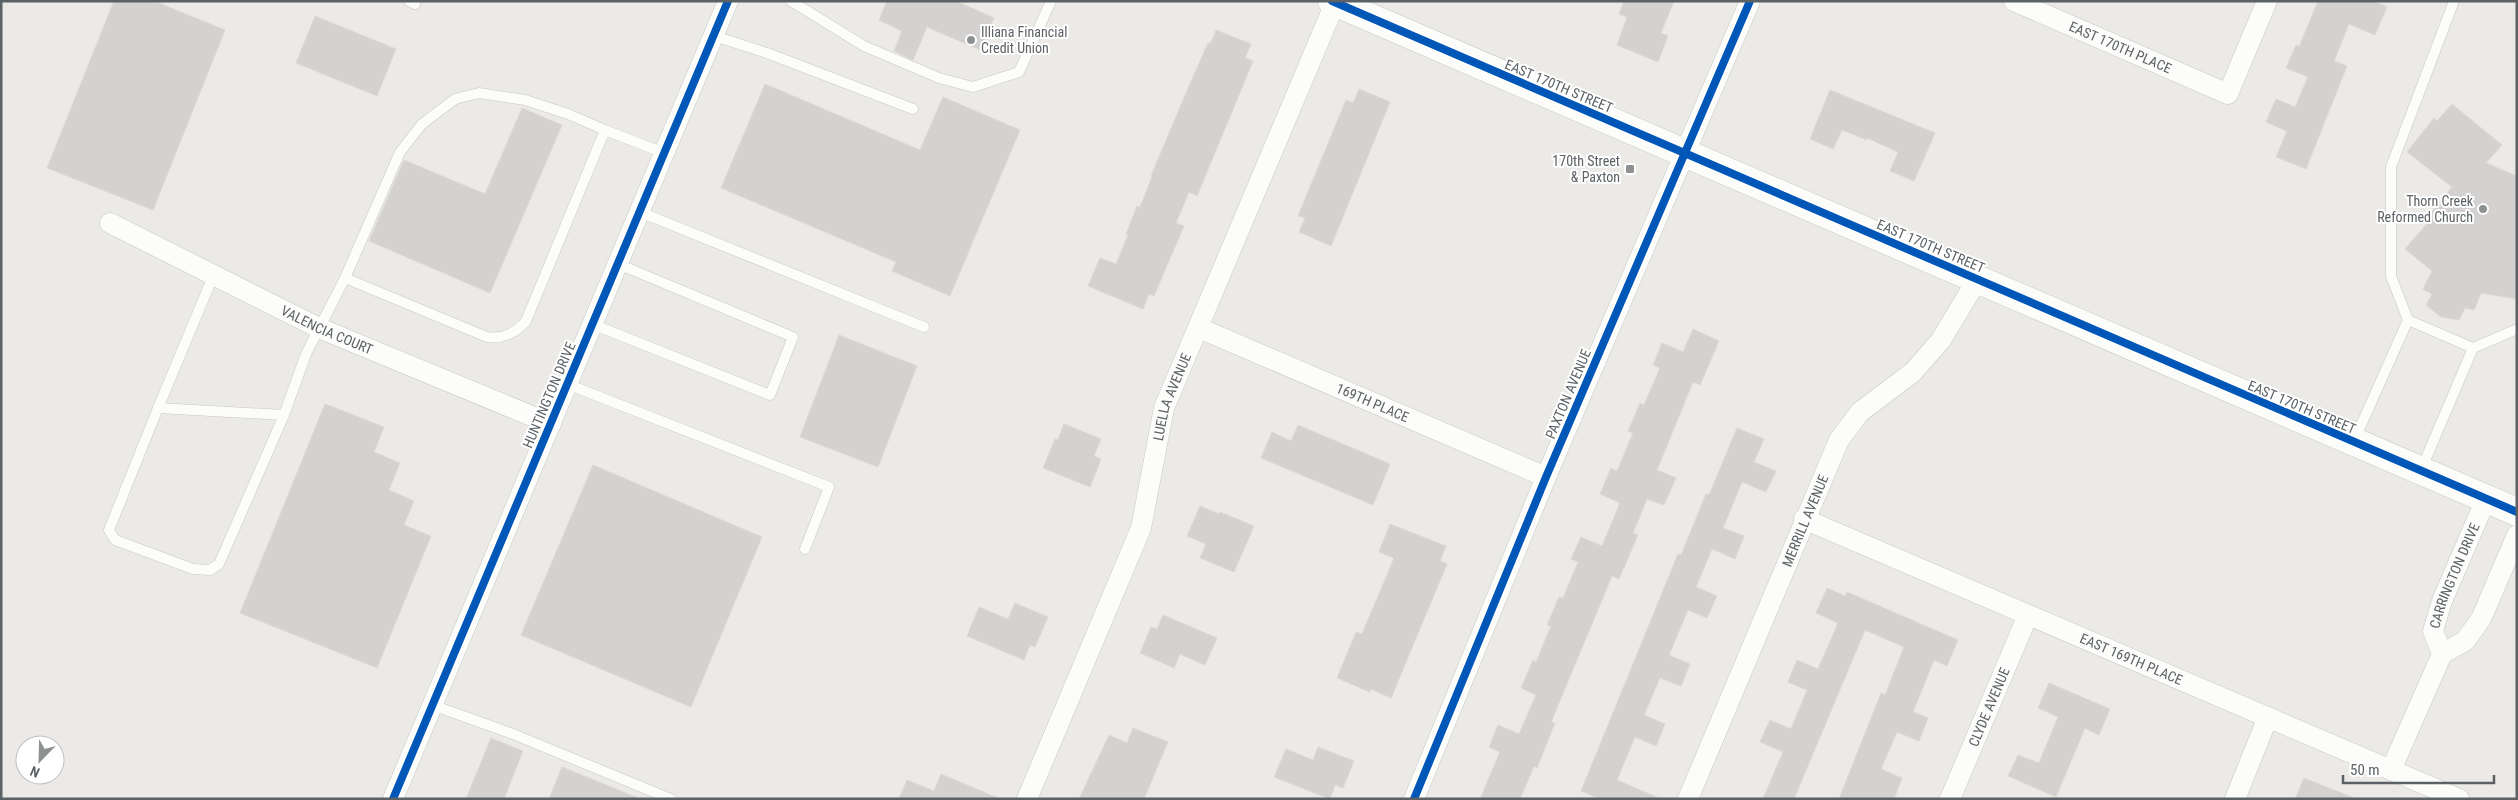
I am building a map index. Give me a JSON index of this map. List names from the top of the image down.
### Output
{
  "streets": {
    "street": [
      "EAST 170TH PLACE",
      "EAST 170TH STREET",
      "VALENCIA COURT",
      "PAXTON AVENUE",
      "HUNTINGTON DRIVE",
      "LUELLA AVENUE",
      "169TH PLACE",
      "MERRILL AVENUE",
      "CARRINGTON DRIVE",
      "EAST 169TH PLACE",
      "CLYDE AVENUE"
    ]
  },
  "crossings": [
    ["EAST 170TH STREET", "PAXTON AVENUE"],
    ["EAST 170TH STREET", "LUELLA AVENUE"],
    ["EAST 170TH STREET", "MERRILL AVENUE"],
    ["EAST 170TH STREET", "CARRINGTON DRIVE"],
    ["VALENCIA COURT", "HUNTINGTON DRIVE"],
    ["PAXTON AVENUE", "169TH PLACE"],
    ["LUELLA AVENUE", "169TH PLACE"],
    ["MERRILL AVENUE", "EAST 169TH PLACE"],
    ["EAST 169TH PLACE", "CLYDE AVENUE"]
  ],
  "places": {
    "other": ["Illiana Financial Credit Union", "Thorn Creek Reformed Church"],
    "transit": ["170th Street & Paxton"]
  },
  "scale_bar": "50 m",
  "north": "bottom left"
}
